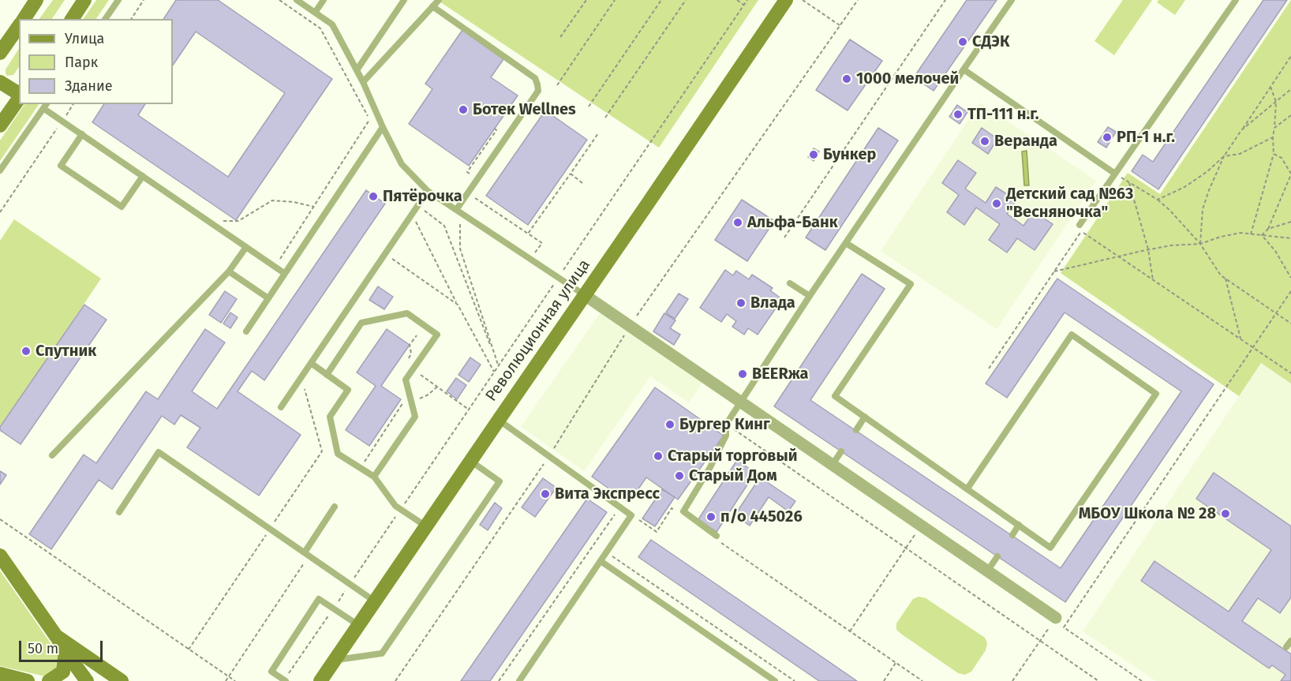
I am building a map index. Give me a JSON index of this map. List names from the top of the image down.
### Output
{
  "streets": {
    "main road": ["Революционная улица"]
  },
  "places": [
    "СДЭК",
    "1000 мелочей",
    "Ботек Wellnes",
    "ТП-111 н.г.",
    "РП-1 н.г.",
    "Веранда",
    "Бункер",
    "Пятёрочка",
    "Детский сад №63 \"Весняночка\"",
    "Альфа-Банк",
    "Влада",
    "Спутник",
    "BEERжа",
    "Бургер Кинг",
    "Старый торговый",
    "Старый Дом",
    "Вита Экспресс",
    "МБОУ Школа № 28",
    "п/о 445026"
  ],
  "legend": ["Улица", "Парк", "Здание"],
  "scale_bar": "50 m"
}
